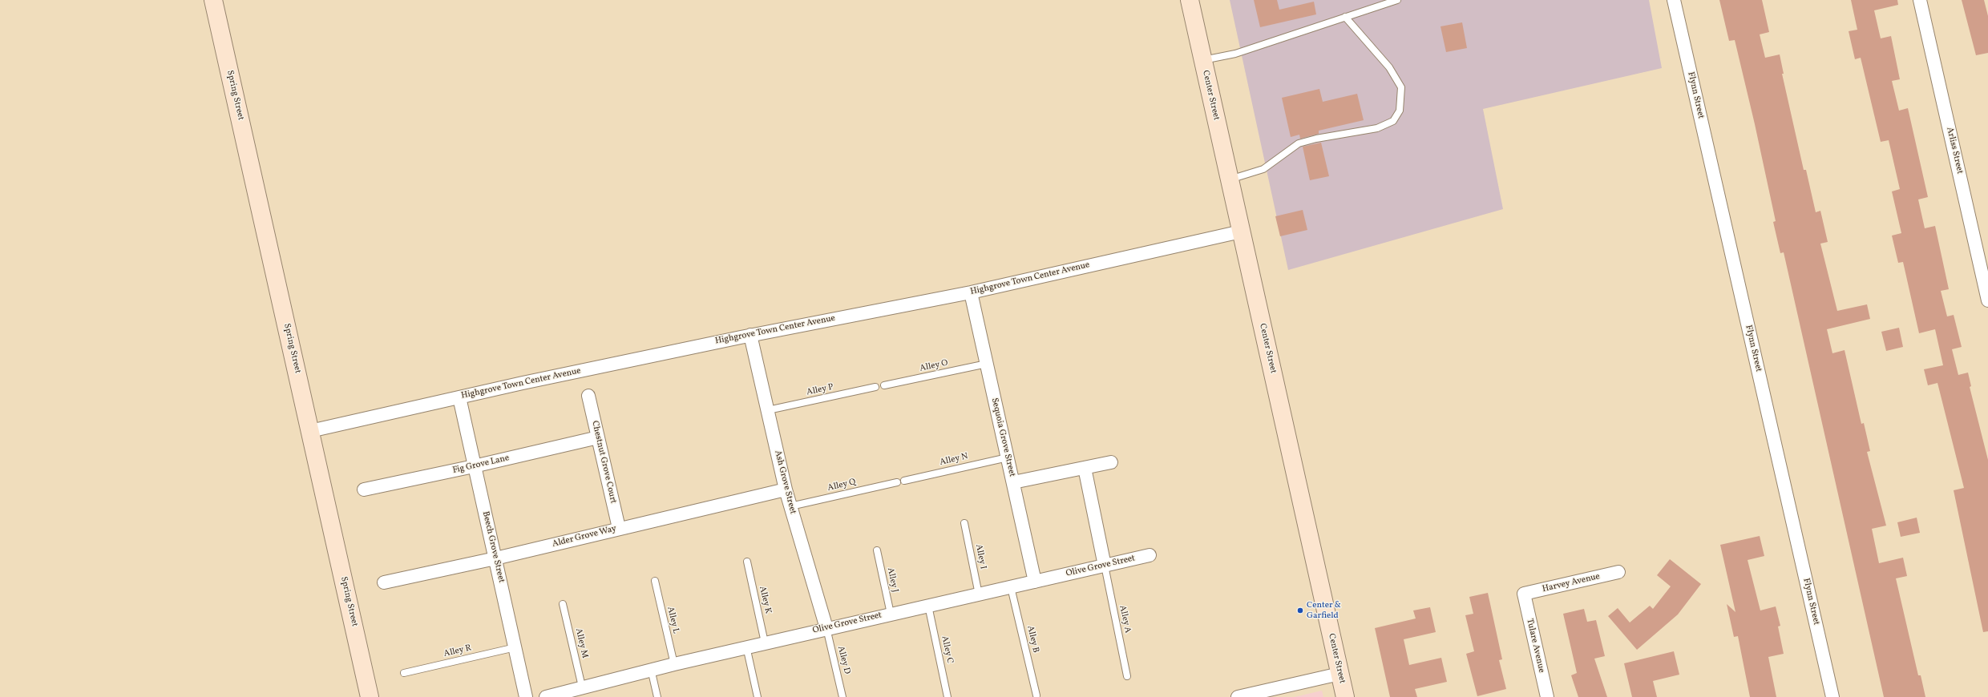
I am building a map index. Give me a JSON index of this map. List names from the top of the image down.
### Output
{
  "streets": {
    "main road": ["Spring Street", "Center Street"],
    "street": [
      "Flynn Street",
      "Arliss Street",
      "Highgrove Town Center Avenue",
      "Sequoia Grove Street",
      "Chestnut Grove Court",
      "Fig Grove Lane",
      "Ash Grove Street",
      "Alder Grove Way",
      "Beech Grove Street",
      "Olive Grove Street",
      "Harvey Avenue",
      "Tulare Avenue"
    ],
    "lane": [
      "Alley O",
      "Alley P",
      "Alley N",
      "Alley Q",
      "Alley I",
      "Alley J",
      "Alley K",
      "Alley A",
      "Alley L",
      "Alley B",
      "Alley M",
      "Alley C",
      "Alley R",
      "Alley D"
    ]
  },
  "crossings": [
    ["Spring Street", "Highgrove Town Center Avenue"],
    ["Center Street", "Highgrove Town Center Avenue"],
    ["Highgrove Town Center Avenue", "Sequoia Grove Street"],
    ["Highgrove Town Center Avenue", "Ash Grove Street"],
    ["Highgrove Town Center Avenue", "Beech Grove Street"],
    ["Alley O", "Sequoia Grove Street"],
    ["Alley P", "Ash Grove Street"],
    ["Sequoia Grove Street", "Alley N"],
    ["Sequoia Grove Street", "Olive Grove Street"],
    ["Chestnut Grove Court", "Fig Grove Lane"],
    ["Chestnut Grove Court", "Alder Grove Way"],
    ["Fig Grove Lane", "Beech Grove Street"],
    ["Ash Grove Street", "Alley Q"],
    ["Ash Grove Street", "Alder Grove Way"],
    ["Ash Grove Street", "Olive Grove Street"],
    ["Ash Grove Street", "Alley D"],
    ["Alder Grove Way", "Beech Grove Street"],
    ["Beech Grove Street", "Alley R"],
    ["Alley I", "Olive Grove Street"],
    ["Olive Grove Street", "Alley J"],
    ["Olive Grove Street", "Alley K"],
    ["Olive Grove Street", "Alley A"],
    ["Olive Grove Street", "Alley L"],
    ["Olive Grove Street", "Alley B"],
    ["Olive Grove Street", "Alley M"],
    ["Olive Grove Street", "Alley C"],
    ["Olive Grove Street", "Alley D"],
    ["Harvey Avenue", "Tulare Avenue"]
  ],
  "places": ["Center & Garfield"]
}
